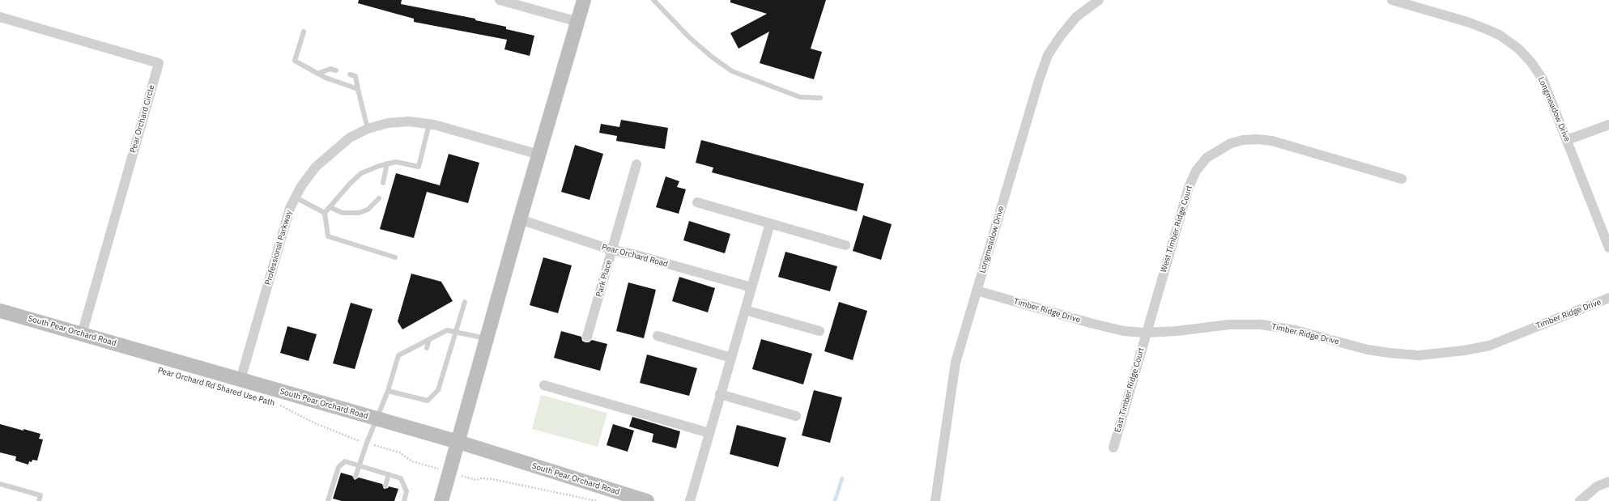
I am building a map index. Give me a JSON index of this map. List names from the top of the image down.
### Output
{
  "streets": {
    "street": [
      "Longmeadow Drive",
      "Pear Orchard Circle",
      "West Timber Ridge Court",
      "Professional Parkway",
      "Pear Orchard Road",
      "Park Place",
      "Timber Ridge Drive",
      "South Pear Orchard Road",
      "East Timber Ridge Court"
    ],
    "path": ["Pear Orchard Rd Shared Use Path"]
  },
  "crossings": [
    ["Longmeadow Drive", "Timber Ridge Drive"],
    ["Pear Orchard Circle", "South Pear Orchard Road"],
    ["West Timber Ridge Court", "Timber Ridge Drive"],
    ["West Timber Ridge Court", "East Timber Ridge Court"],
    ["Professional Parkway", "South Pear Orchard Road"],
    ["Pear Orchard Road", "Park Place"],
    ["Timber Ridge Drive", "East Timber Ridge Court"]
  ]
}
